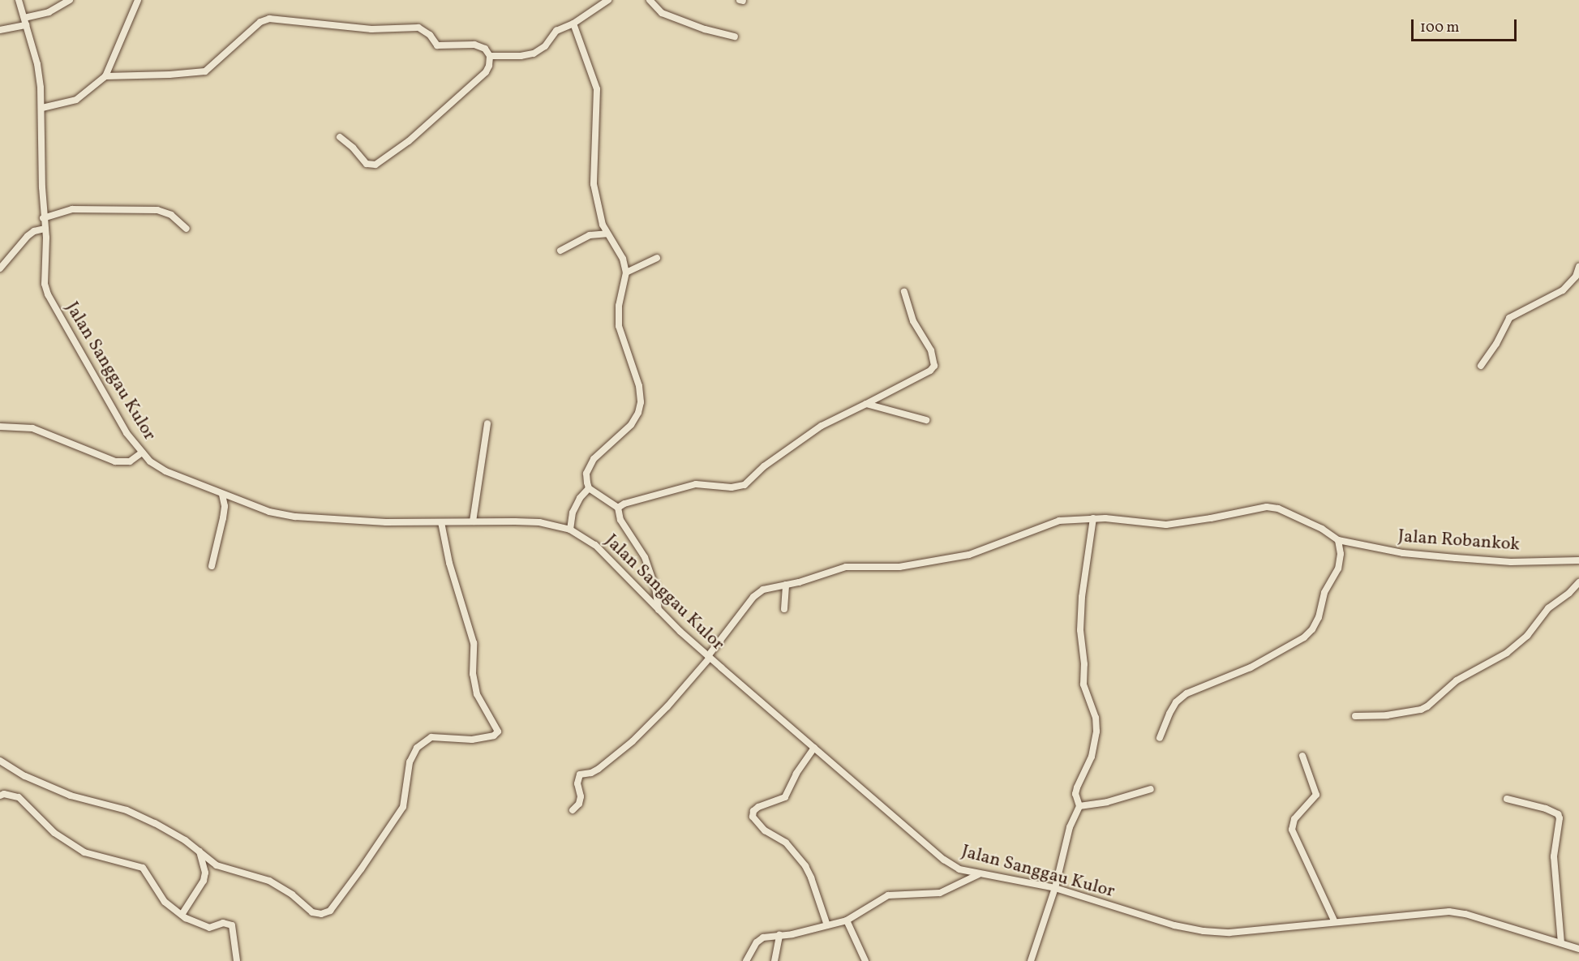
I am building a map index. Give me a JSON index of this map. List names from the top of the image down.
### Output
{
  "streets": {
    "street": ["Jalan Sanggau Kulor", "Jalan Robankok"]
  },
  "scale_bar": "100 m"
}
